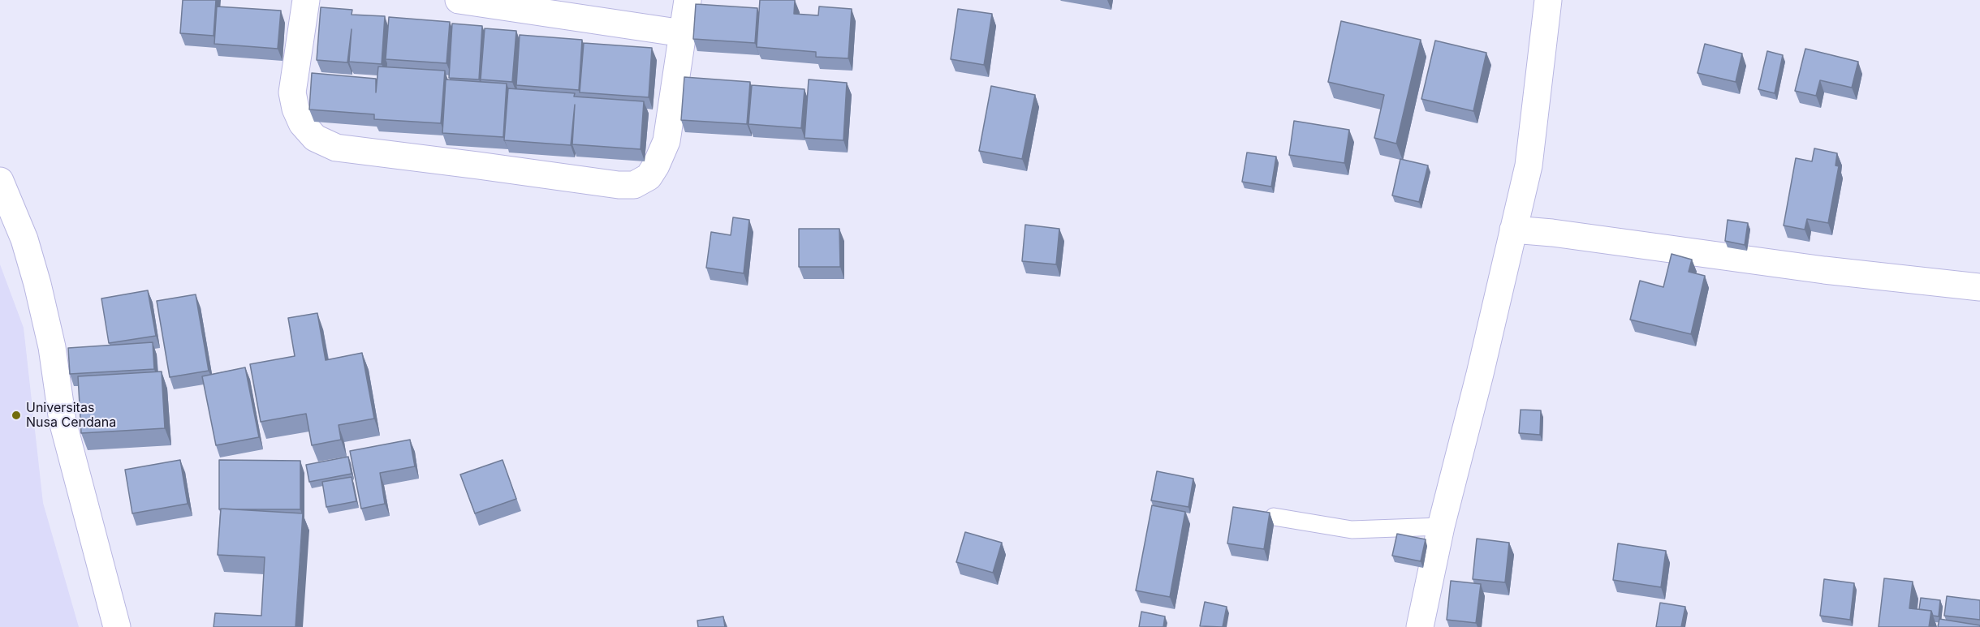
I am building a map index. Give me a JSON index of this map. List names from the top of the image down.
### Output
{
  "places": ["Universitas Nusa Cendana"]
}
